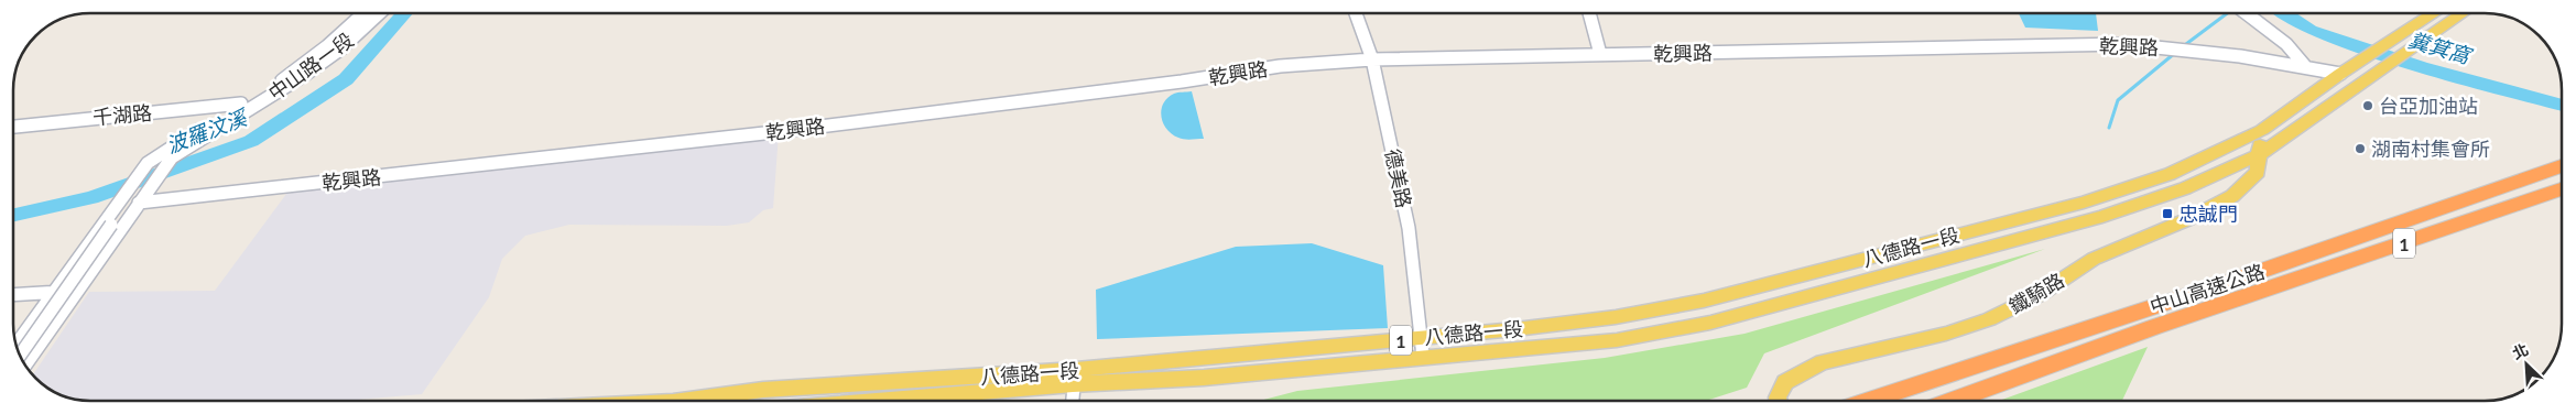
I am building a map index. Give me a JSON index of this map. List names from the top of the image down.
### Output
{
  "streets": {
    "highway": ["1", "中山高速公路"],
    "main road": ["八德路一段", "鐵騎路"],
    "street": [
      "乾興路",
      "中山路一段",
      "千湖路",
      "德美路"
    ]
  },
  "crossings": [
    ["乾興路", "中山路一段"],
    ["乾興路", "德美路"],
    ["乾興路", "八德路一段"],
    ["中山路一段", "千湖路"],
    ["德美路", "八德路一段"],
    ["八德路一段", "鐵騎路"]
  ],
  "water": ["糞箕窩", "波羅汶溪"],
  "places": {
    "other": ["台亞加油站", "湖南村集會所"],
    "transit": ["忠誠門"]
  },
  "north": "top left"
}
